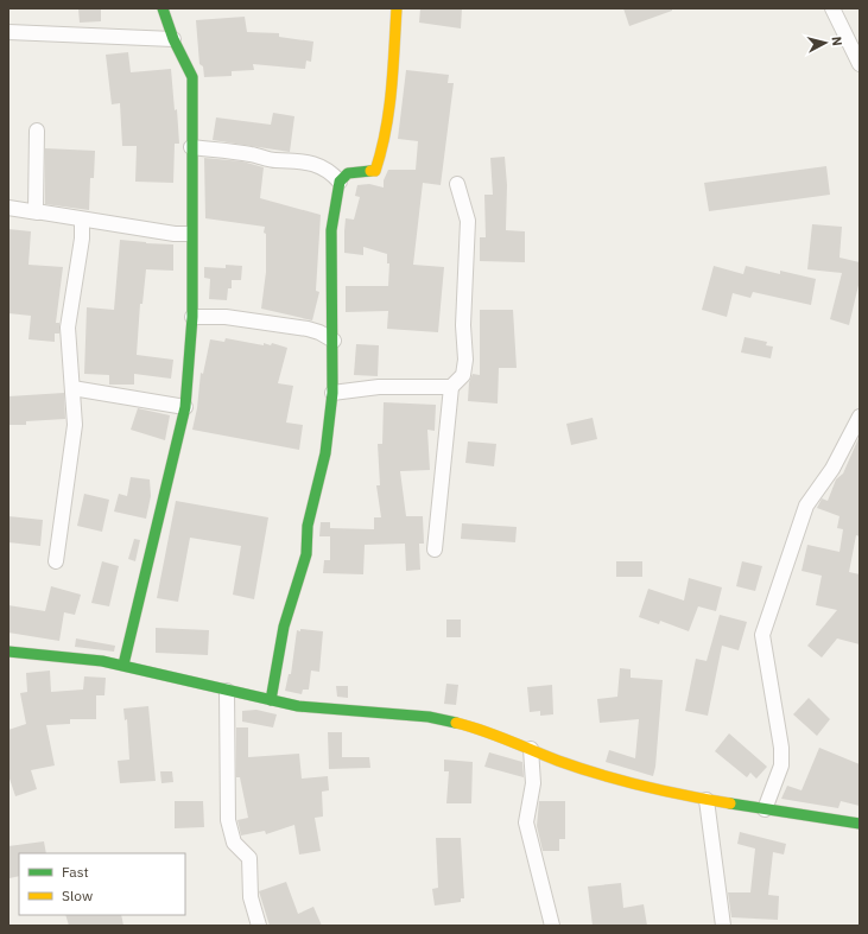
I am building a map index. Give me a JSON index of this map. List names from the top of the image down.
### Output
{
  "legend": ["Fast", "Slow"],
  "north": "right"
}
